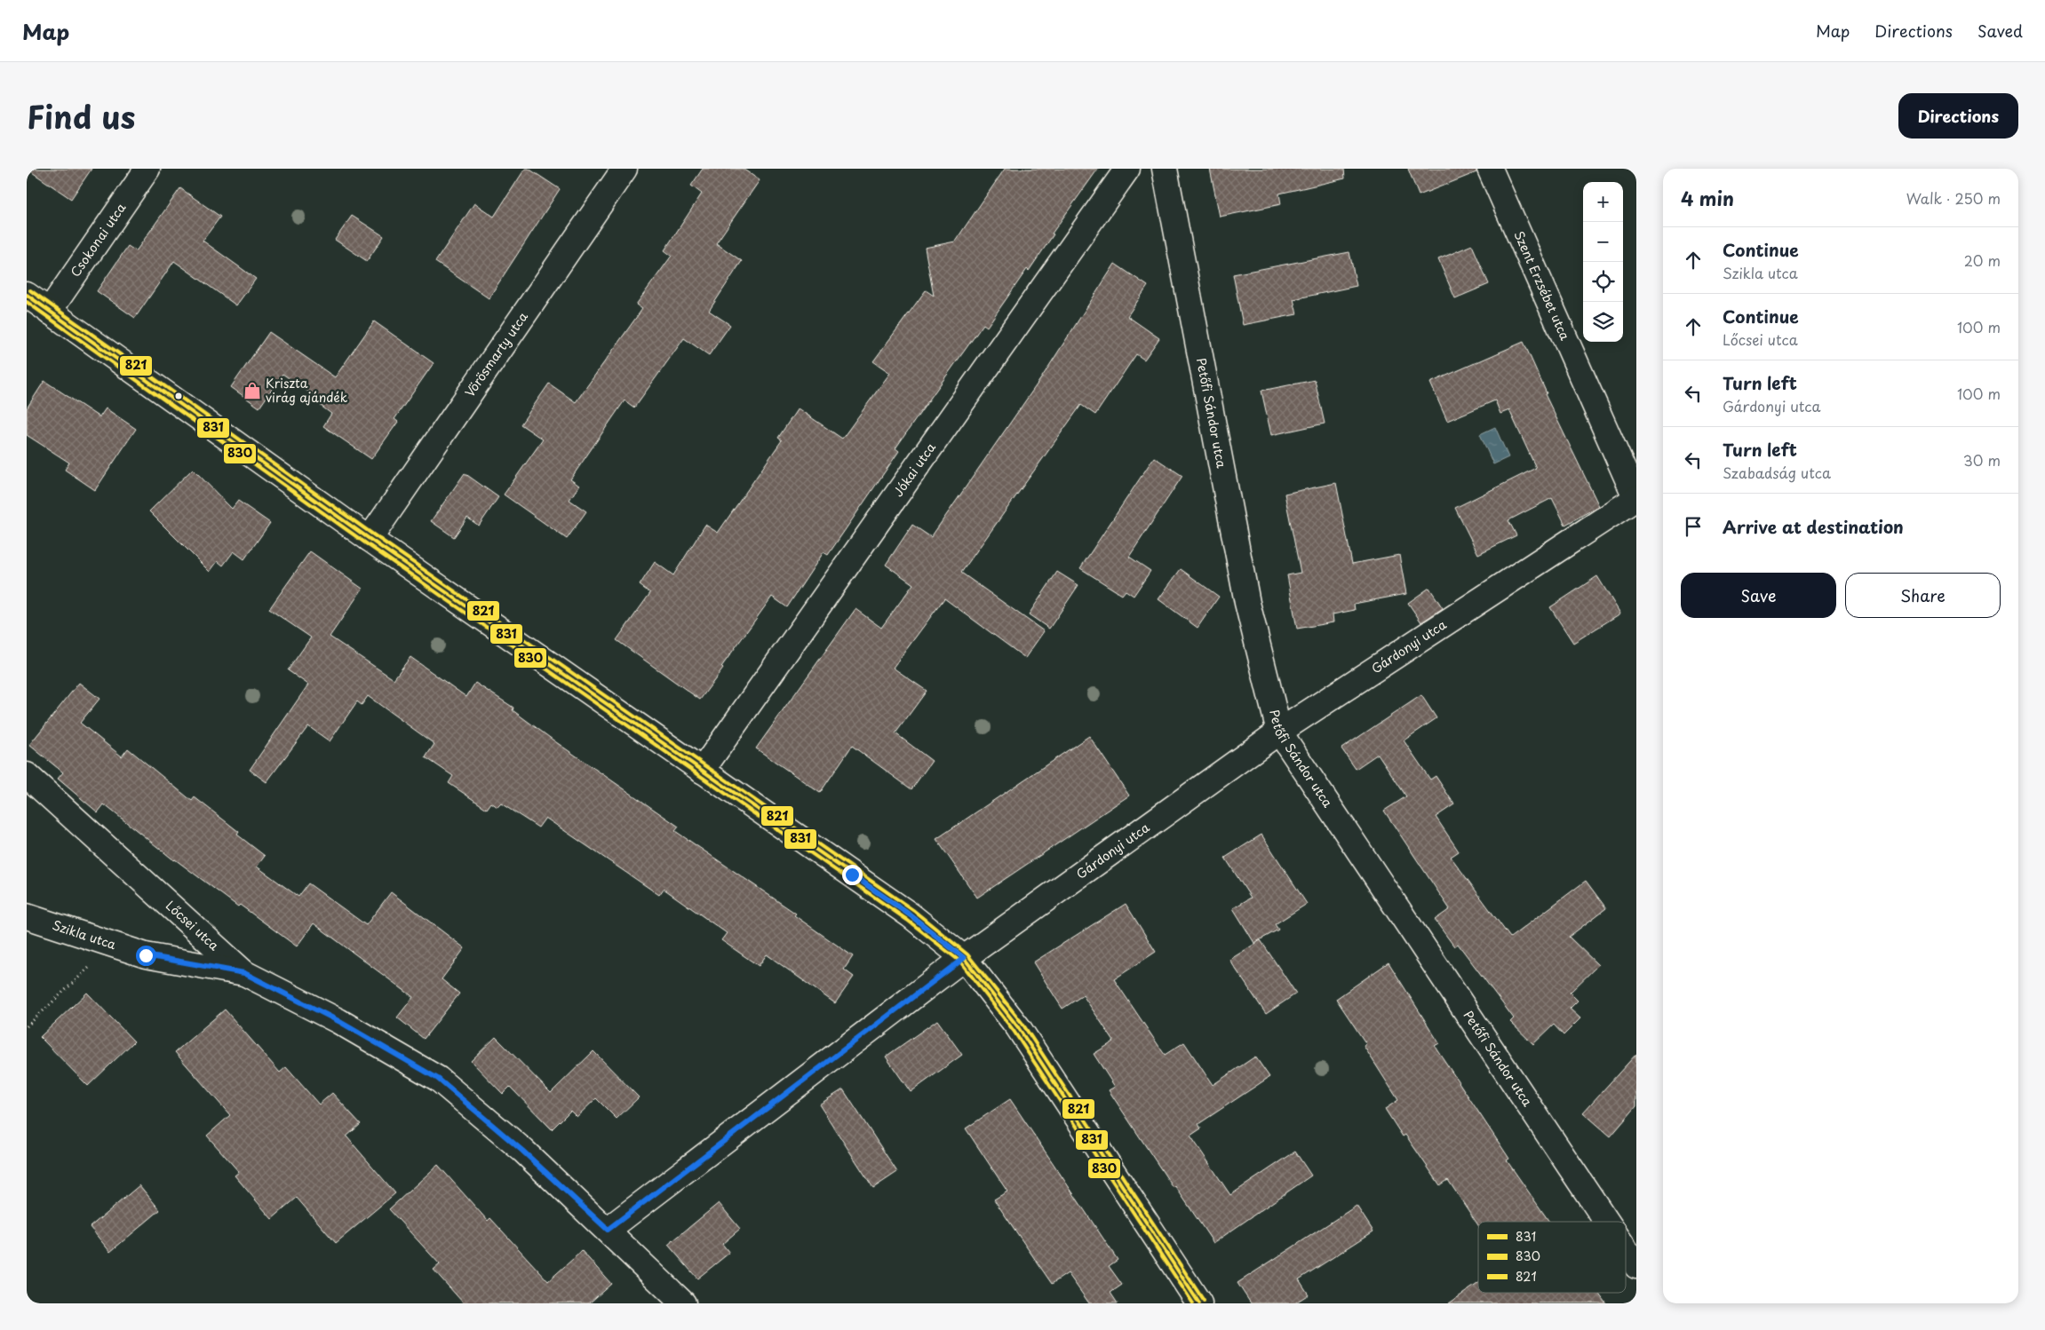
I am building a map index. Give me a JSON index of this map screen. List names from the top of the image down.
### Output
{
  "streets": {
    "street": [
      "Csokonai utca",
      "Szent Erzsébet utca",
      "Vörösmarty utca",
      "Petőfi Sándor utca",
      "Jókai utca",
      "Gárdonyi utca",
      "Lőcsei utca",
      "Szikla utca"
    ]
  },
  "crossings": [
    ["Szent Erzsébet utca", "Gárdonyi utca"],
    ["Petőfi Sándor utca", "Gárdonyi utca"],
    ["Gárdonyi utca", "Lőcsei utca"],
    ["Lőcsei utca", "Szikla utca"]
  ],
  "places": {
    "shop": ["Kriszta virág ajándék"]
  },
  "lines": ["transit line 821", "transit line 831", "transit line 830"],
  "legend": ["831", "830", "821"],
  "page": {
    "header": "Map",
    "nav": ["Map", "Directions", "Saved"],
    "title": "Find us",
    "buttons": [
      "Directions",
      ["Save", "Share"]
    ],
    "heading": ["4 min", "Walk · 250 m"],
    "map_buttons": ["+", "−"],
    "list": [
      ["Continue", "Szikla utca", "20 m"],
      ["Continue", "Lőcsei utca", "100 m"],
      ["Turn left", "Gárdonyi utca", "100 m"],
      ["Turn left", "Szabadság utca", "30 m"],
      "Arrive at destination"
    ]
  }
}
